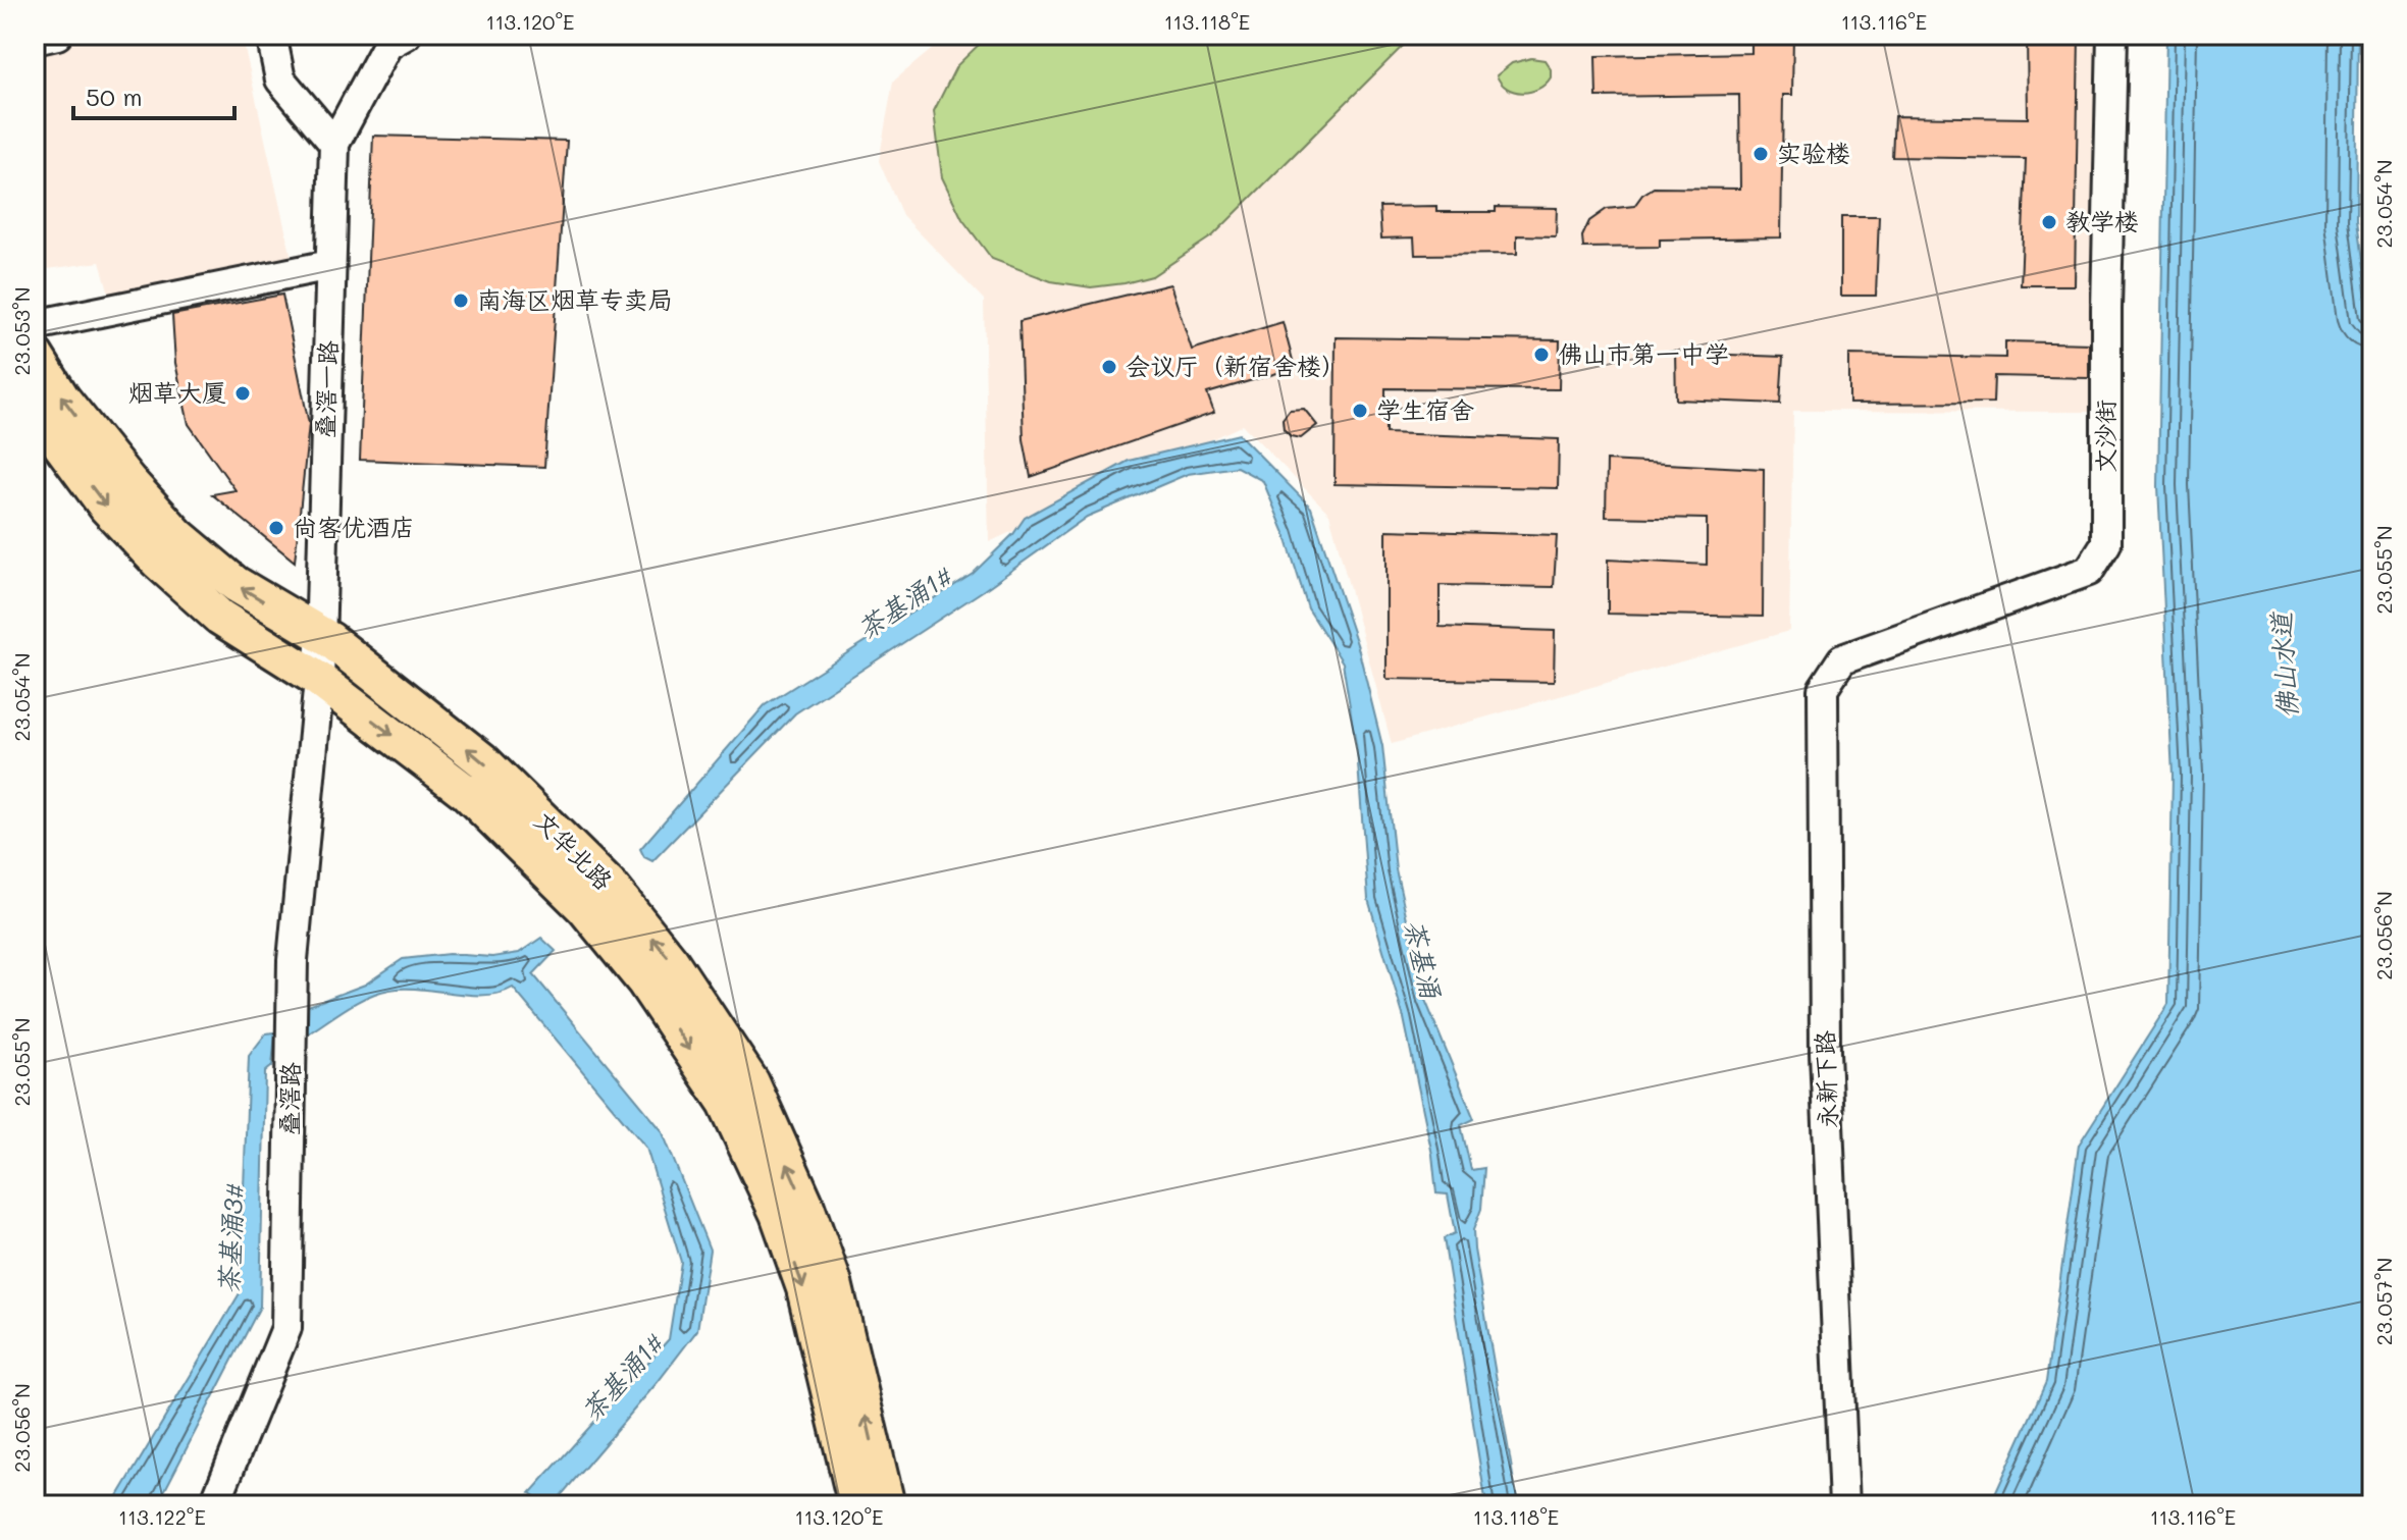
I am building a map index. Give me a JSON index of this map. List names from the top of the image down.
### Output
{
  "streets": {
    "main road": ["文华北路"],
    "street": [
      "叠滘一路",
      "文沙街",
      "永新下路",
      "叠滘路"
    ]
  },
  "crossings": [
    ["叠滘一路", "文华北路"],
    ["叠滘一路", "叠滘路"],
    ["文沙街", "永新下路"],
    ["文华北路", "叠滘路"]
  ],
  "water": [
    "茶基涌1#",
    "佛山水道",
    "茶基涌",
    "茶基涌3#"
  ],
  "places": [
    "实验楼",
    "教学楼",
    "南海区烟草专卖局",
    "佛山市第一中学",
    "会议厅（新宿舍楼）",
    "烟草大厦",
    "学生宿舍",
    "尚客优酒店"
  ],
  "scale_bar": "50 m",
  "coordinates": [
    "113.120°E",
    "113.118°E",
    "113.116°E",
    "23.054°N",
    "23.053°N",
    "23.055°N",
    "23.056°N",
    "23.057°N",
    "113.122°E"
  ]
}
